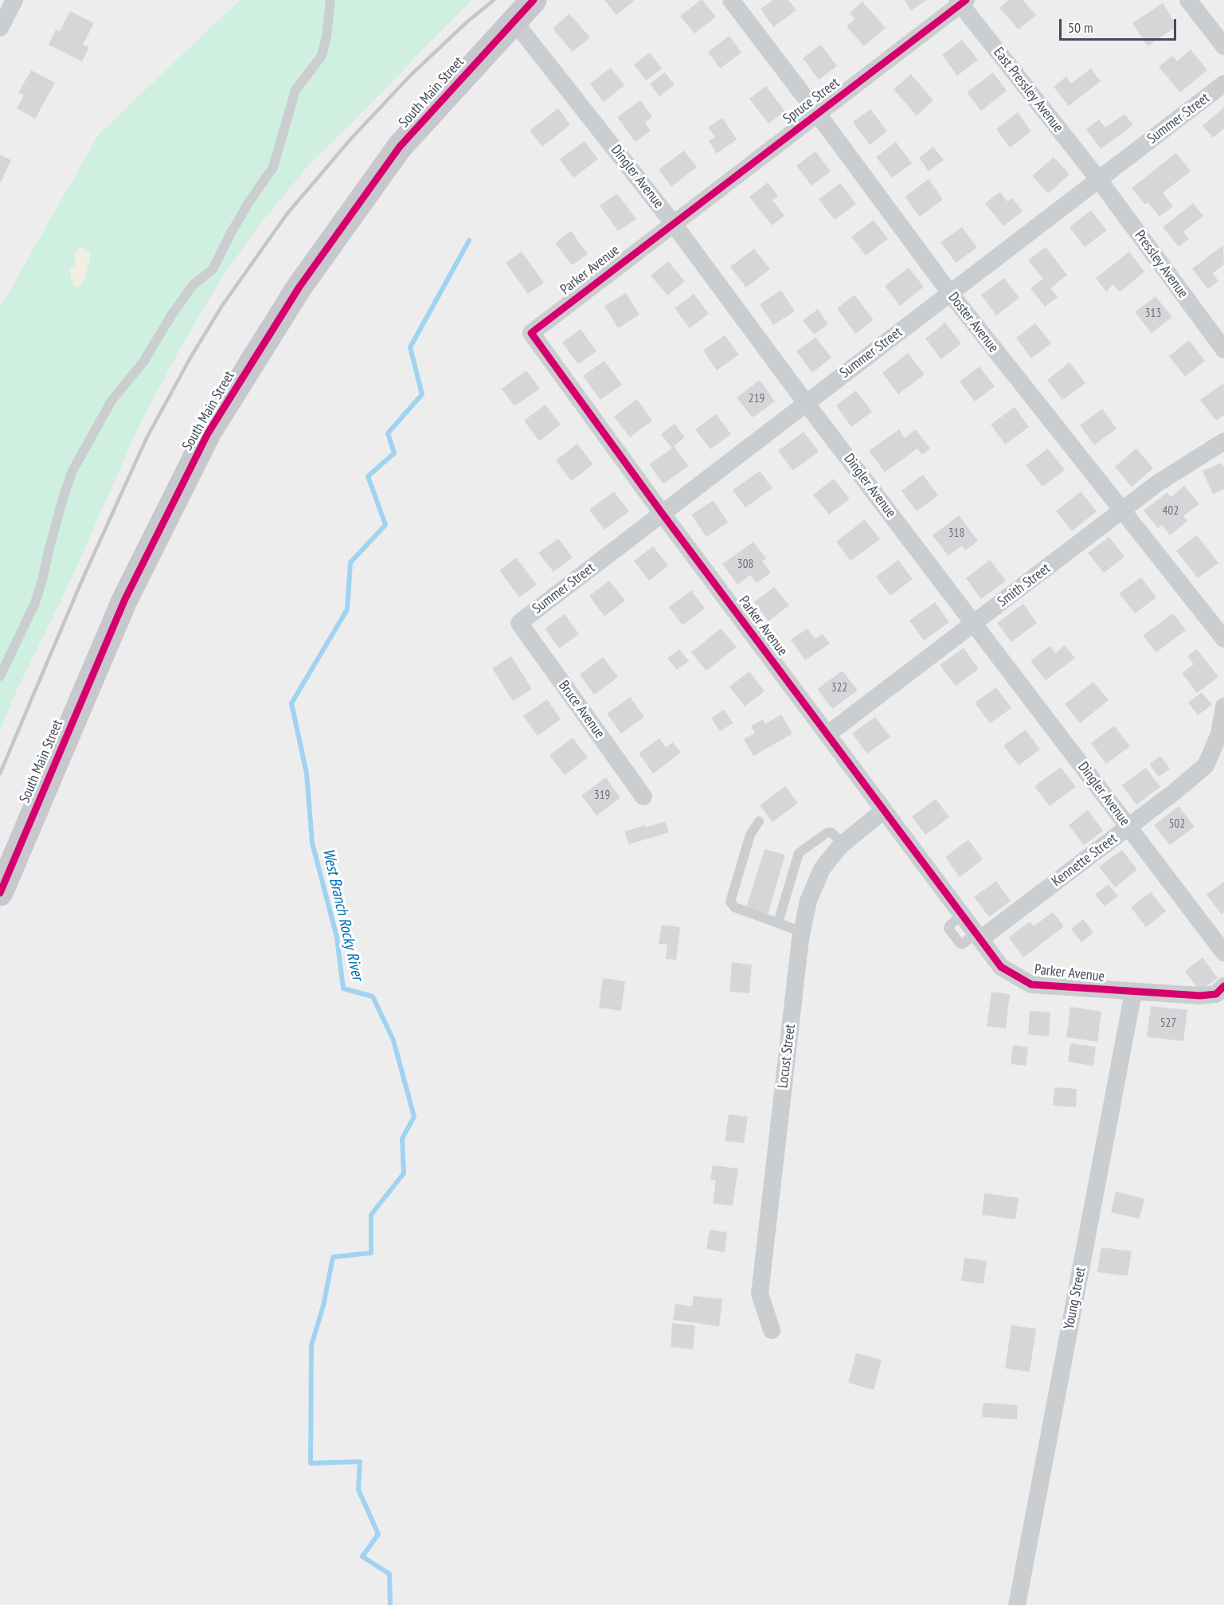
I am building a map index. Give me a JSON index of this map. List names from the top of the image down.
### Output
{
  "streets": {
    "main road": ["South Main Street"],
    "street": [
      "East Pressley Avenue",
      "Spruce Street",
      "Summer Street",
      "Dingler Avenue",
      "Pressley Avenue",
      "Parker Avenue",
      "Doster Avenue",
      "Smith Street",
      "Bruce Avenue",
      "Kennette Street",
      "Locust Street",
      "Young Street"
    ]
  },
  "crossings": [
    ["East Pressley Avenue", "Spruce Street"],
    ["East Pressley Avenue", "Summer Street"],
    ["East Pressley Avenue", "Pressley Avenue"],
    ["South Main Street", "Dingler Avenue"],
    ["Spruce Street", "Dingler Avenue"],
    ["Spruce Street", "Parker Avenue"],
    ["Spruce Street", "Doster Avenue"],
    ["Summer Street", "Dingler Avenue"],
    ["Summer Street", "Pressley Avenue"],
    ["Summer Street", "Parker Avenue"],
    ["Summer Street", "Doster Avenue"],
    ["Summer Street", "Bruce Avenue"],
    ["Dingler Avenue", "Parker Avenue"],
    ["Dingler Avenue", "Smith Street"],
    ["Dingler Avenue", "Kennette Street"],
    ["Parker Avenue", "Smith Street"],
    ["Parker Avenue", "Kennette Street"],
    ["Parker Avenue", "Locust Street"],
    ["Parker Avenue", "Young Street"],
    ["Doster Avenue", "Smith Street"]
  ],
  "water": ["West Branch Rocky River"],
  "house_numbers": [
    "313",
    "219",
    "402",
    "318",
    "308",
    "322",
    "319",
    "502",
    "527"
  ],
  "scale_bar": "50 m"
}
